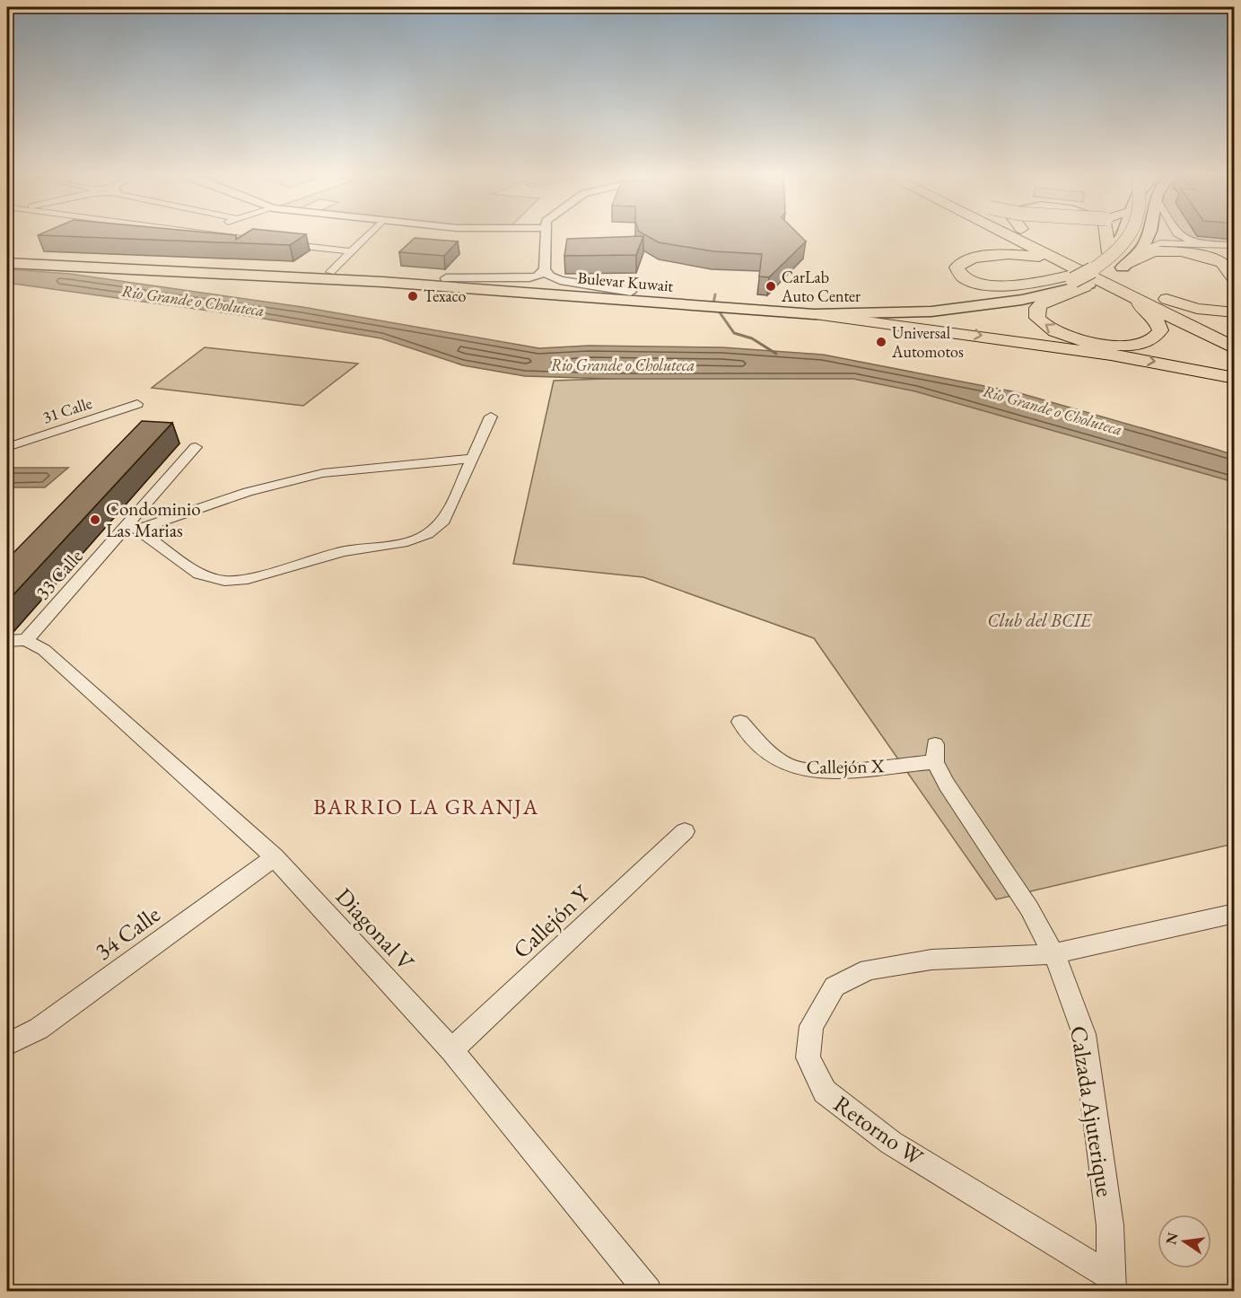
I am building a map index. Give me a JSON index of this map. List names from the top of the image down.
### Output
{
  "streets": {
    "main road": ["Bulevar Kuwait"],
    "street": [
      "31 Calle",
      "33 Calle",
      "Callejón X",
      "Callejón Y",
      "Diagonal V",
      "34 Calle",
      "Calzada Ajuterique",
      "Retorno W"
    ]
  },
  "crossings": [
    ["33 Calle", "Diagonal V"],
    ["Callejón X", "Calzada Ajuterique"],
    ["Callejón Y", "Diagonal V"],
    ["Diagonal V", "34 Calle"],
    ["Calzada Ajuterique", "Retorno W"]
  ],
  "districts": ["BARRIO LA GRANJA"],
  "water": ["Río Grande o Choluteca"],
  "parks": ["Club del BCIE"],
  "places": [
    "CarLab Auto Center",
    "Texaco",
    "Universal Automotos",
    "Condominio Las Marias"
  ],
  "north": "left"
}
